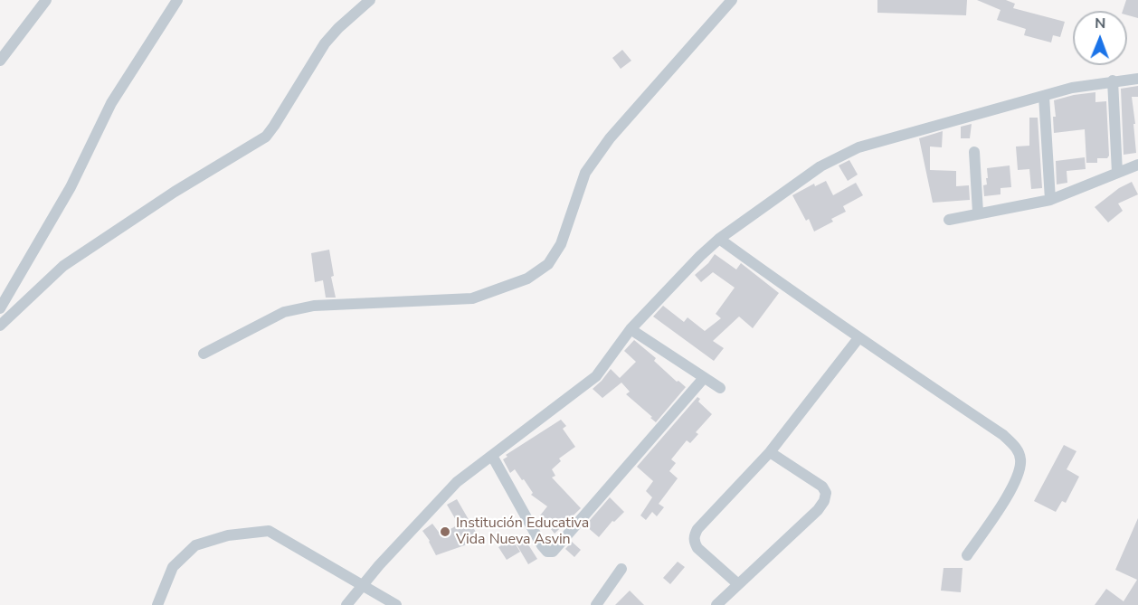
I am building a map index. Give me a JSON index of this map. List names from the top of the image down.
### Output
{
  "places": ["Institución Educativa Vida Nueva Asvin"],
  "north": "top"
}
